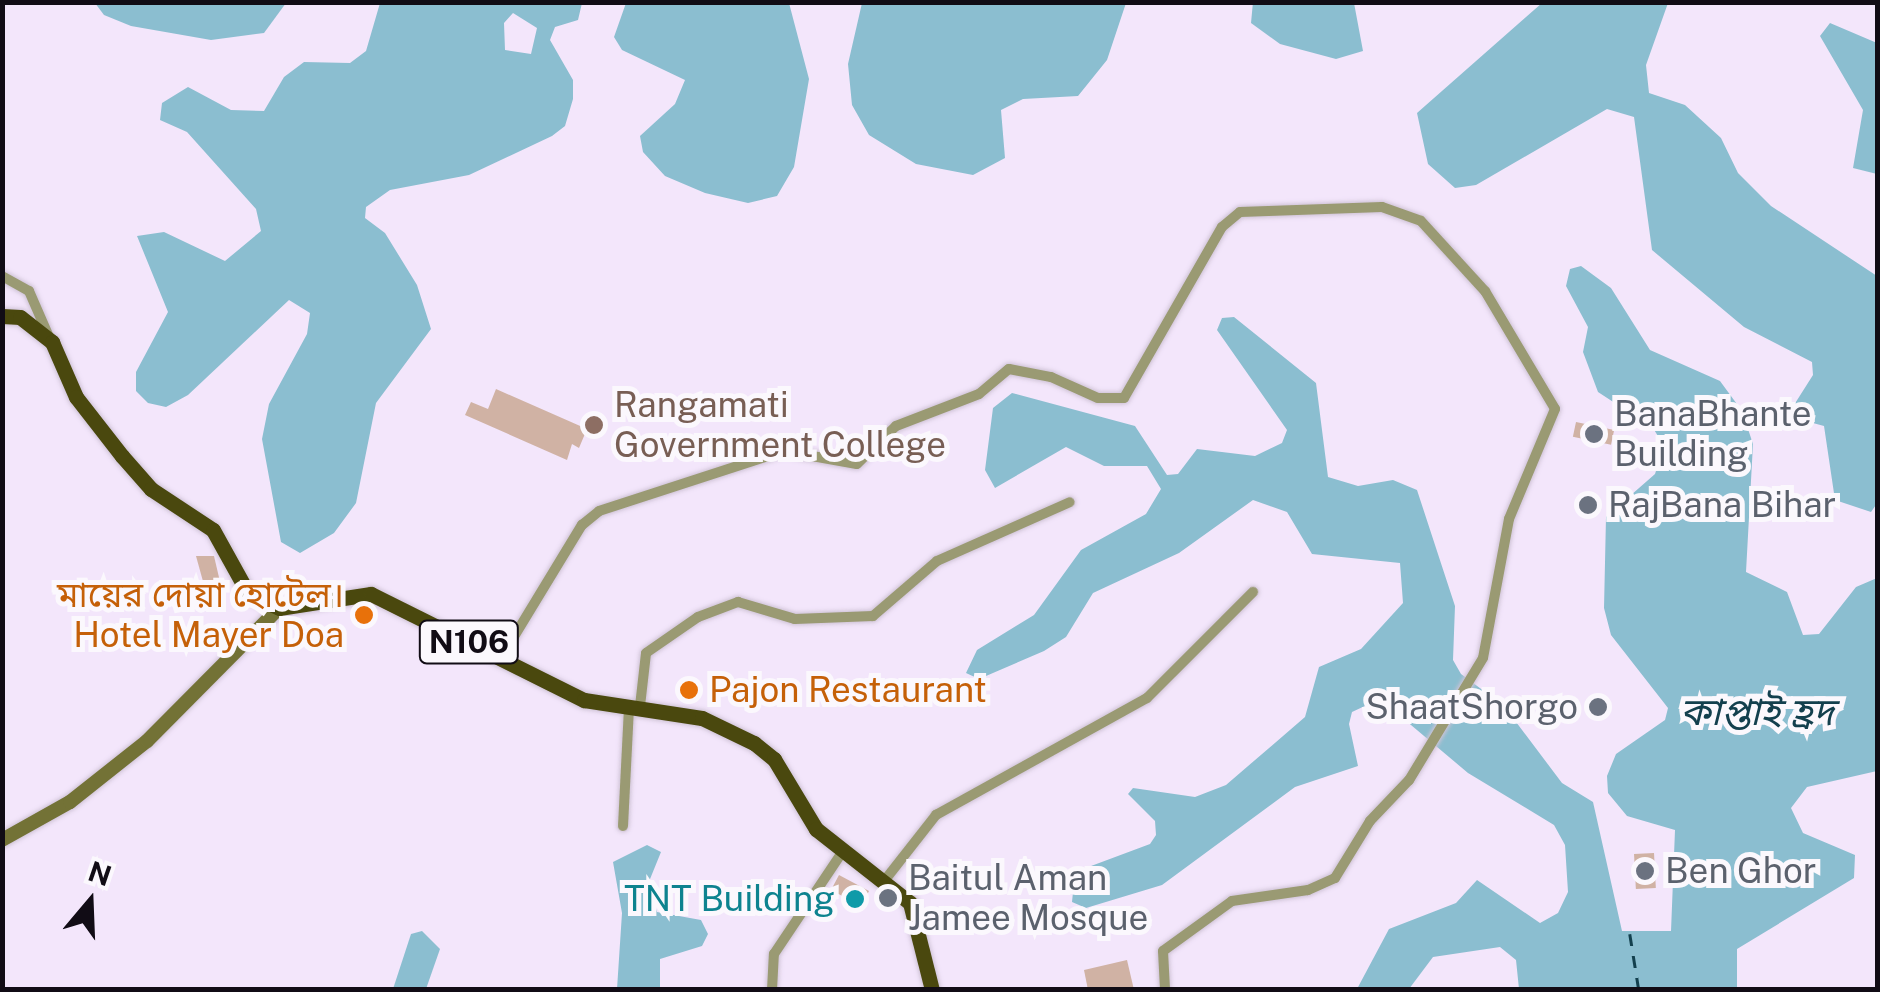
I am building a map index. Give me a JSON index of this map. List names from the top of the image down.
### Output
{
  "streets": {
    "highway": ["N106"]
  },
  "water": ["কাপ্তাই হ্রদ"],
  "places": [
    "Rangamati Government College",
    "BanaBhante Building",
    "RajBana Bihar",
    "মায়ের দোয়া হোটেল। Hotel Mayer Doa",
    "Pajon Restaurant",
    "ShaatShorgo",
    "Ben Ghor",
    "Baitul Aman Jamee Mosque",
    "TNT Building"
  ],
  "north": "top"
}
